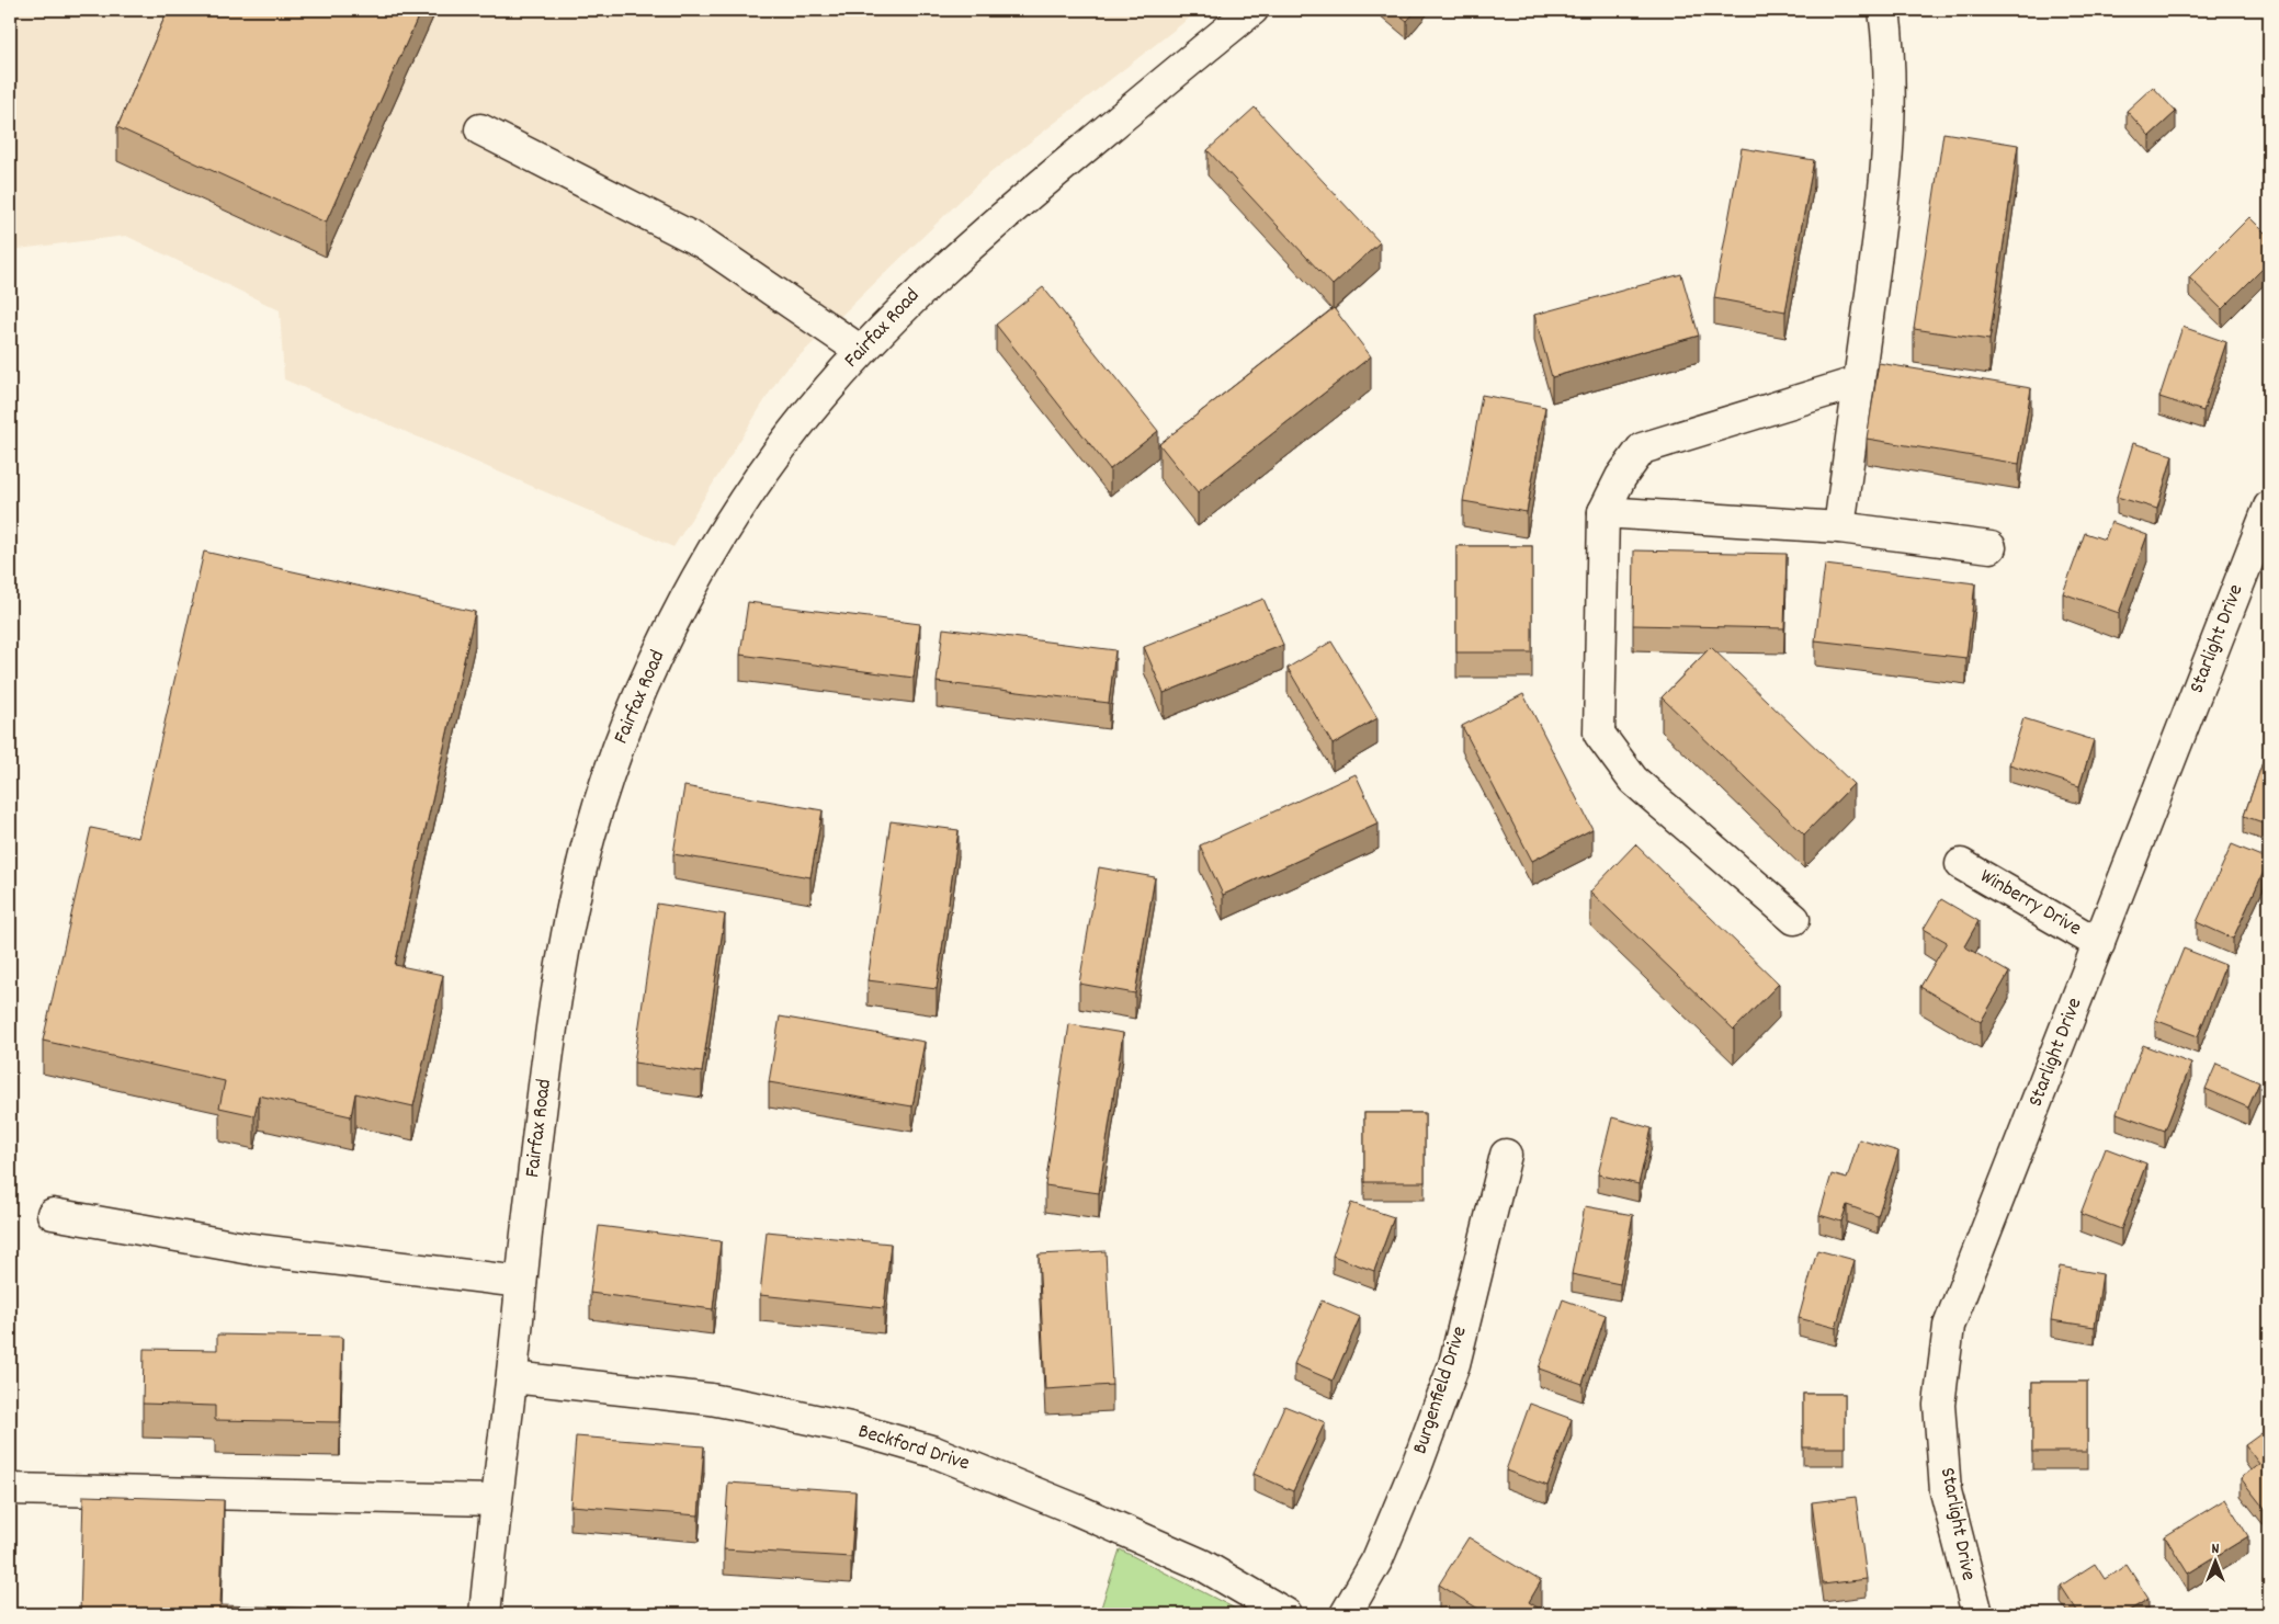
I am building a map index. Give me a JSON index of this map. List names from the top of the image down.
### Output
{
  "streets": {
    "street": [
      "Fairfax Road",
      "Starlight Drive",
      "Winberry Drive",
      "Burgenfield Drive",
      "Beckford Drive"
    ]
  },
  "crossings": [
    ["Fairfax Road", "Beckford Drive"],
    ["Starlight Drive", "Winberry Drive"]
  ],
  "north": "top"
}
